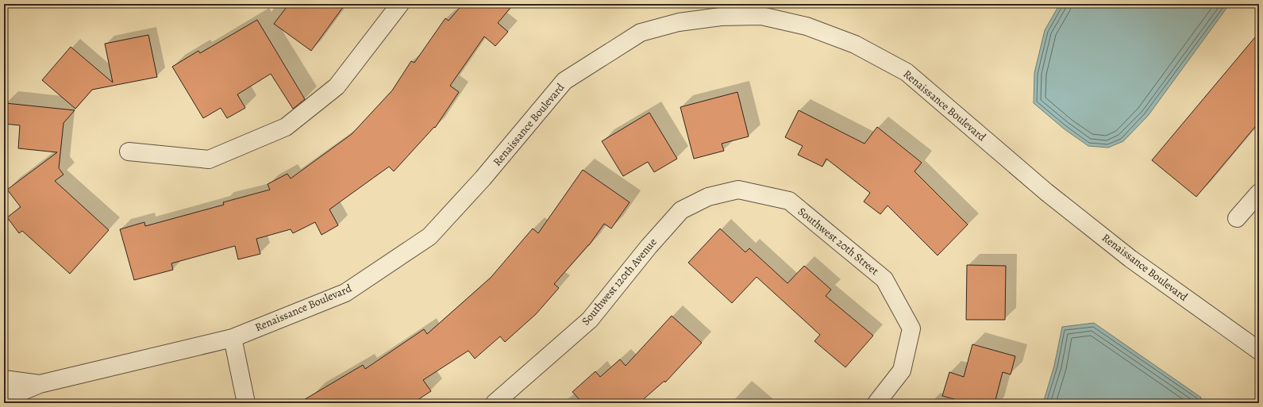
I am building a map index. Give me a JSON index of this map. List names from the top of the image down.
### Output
{
  "streets": {
    "street": ["Renaissance Boulevard", "Southwest 20th Street", "Southwest 120th Avenue"]
  },
  "crossings": [
    ["Southwest 20th Street", "Southwest 120th Avenue"]
  ]
}
